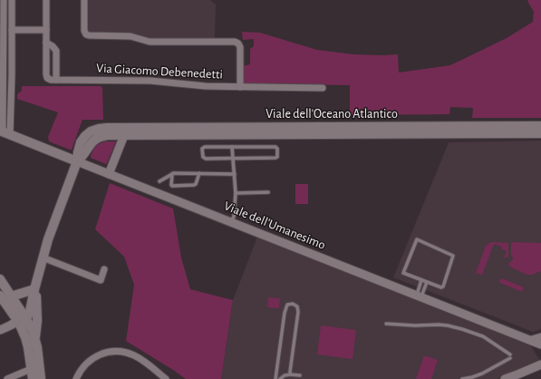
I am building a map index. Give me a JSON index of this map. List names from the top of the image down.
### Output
{
  "streets": {
    "main road": ["Viale dell'Oceano Atlantico", "Viale dell'Umanesimo"],
    "street": ["Via Giacomo Debenedetti"]
  }
}
